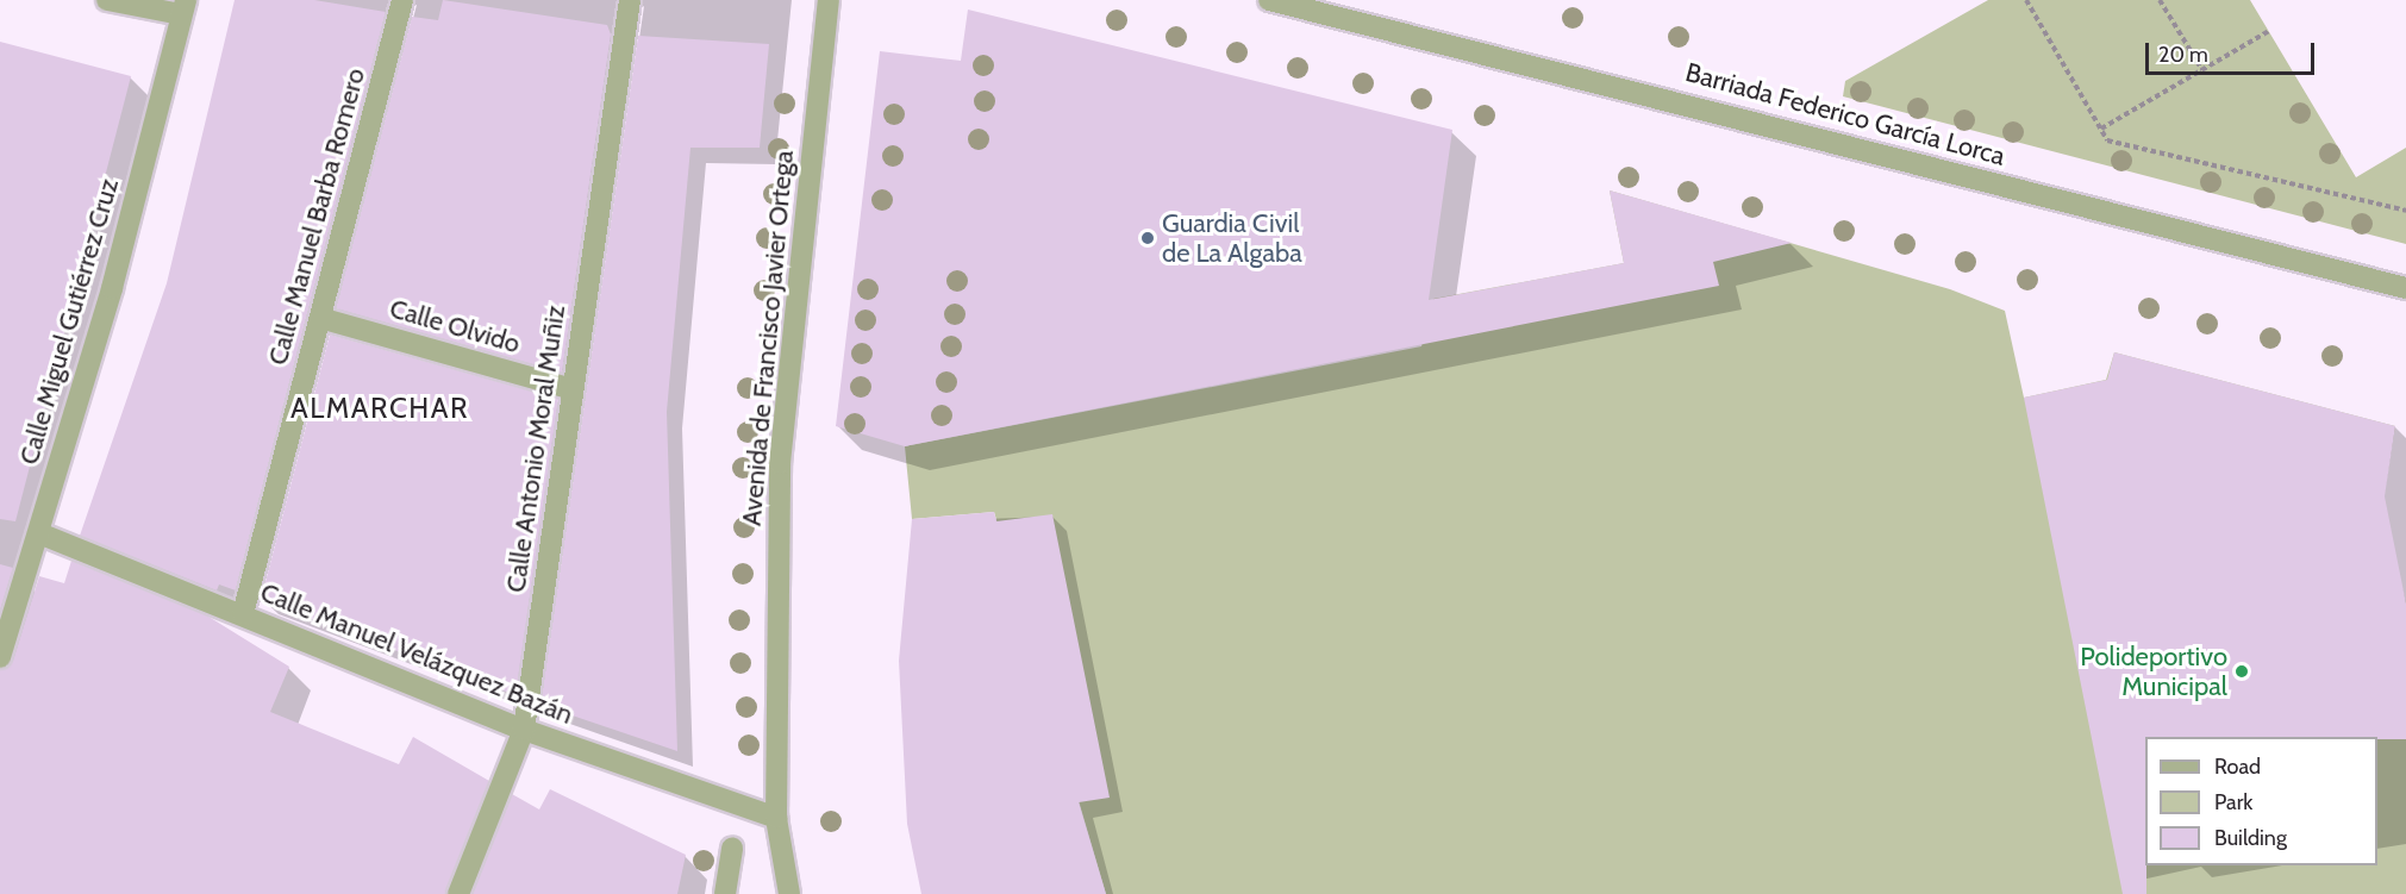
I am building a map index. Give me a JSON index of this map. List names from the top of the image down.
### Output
{
  "streets": {
    "street": [
      "Barriada Federico García Lorca",
      "Calle Manuel Barba Romero",
      "Calle Miguel Gutiérrez Cruz",
      "Calle Olvido",
      "Avenida de Francisco Javier Ortega",
      "Calle Antonio Moral Muñiz",
      "Calle Manuel Velázquez Bazán"
    ]
  },
  "crossings": [
    ["Calle Manuel Barba Romero", "Calle Olvido"],
    ["Calle Manuel Barba Romero", "Calle Manuel Velázquez Bazán"],
    ["Calle Miguel Gutiérrez Cruz", "Calle Manuel Velázquez Bazán"],
    ["Calle Olvido", "Calle Antonio Moral Muñiz"],
    ["Avenida de Francisco Javier Ortega", "Calle Manuel Velázquez Bazán"],
    ["Calle Antonio Moral Muñiz", "Calle Manuel Velázquez Bazán"]
  ],
  "districts": ["ALMARCHAR"],
  "places": ["Guardia Civil de La Algaba", "Polideportivo Municipal"],
  "legend": ["Road", "Park", "Building"],
  "scale_bar": "20 m"
}
